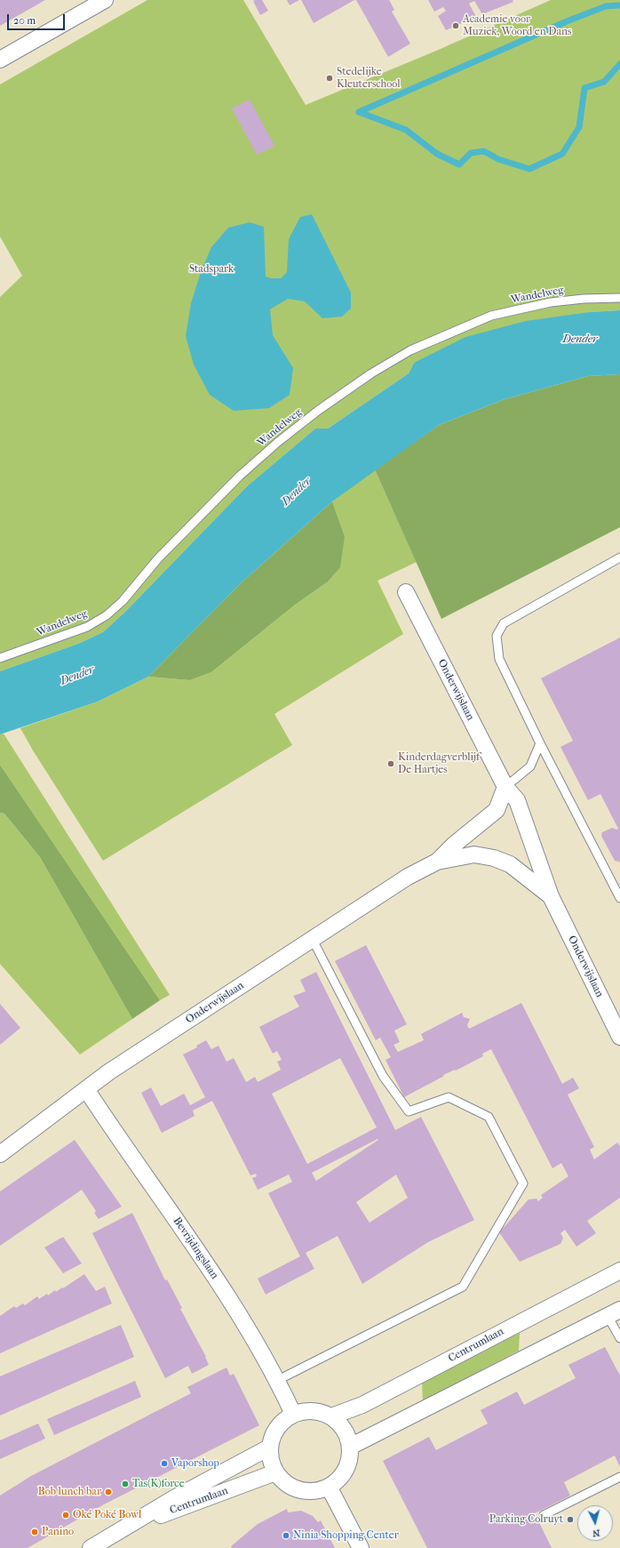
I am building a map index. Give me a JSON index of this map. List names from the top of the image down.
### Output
{
  "streets": {
    "street": ["Onderwijslaan", "Bevrijdingslaan", "Centrumlaan"],
    "lane": ["Wandelweg"]
  },
  "crossings": [
    ["Onderwijslaan", "Bevrijdingslaan"],
    ["Bevrijdingslaan", "Centrumlaan"]
  ],
  "water": ["Dender"],
  "parks": ["Stadspark"],
  "places": [
    "Academie voor Muziek, Woord en Dans",
    "Stedelijke Kleuterschool",
    "Kinderdagverblijf De Hartjes",
    "Vaporshop",
    "Tas(K)force",
    "Bob lunch bar",
    "Oké Poké Bowl",
    "Parking Colruyt",
    "Panino",
    "Ninia Shopping Center"
  ],
  "scale_bar": "20 m",
  "north": "bottom"
}
